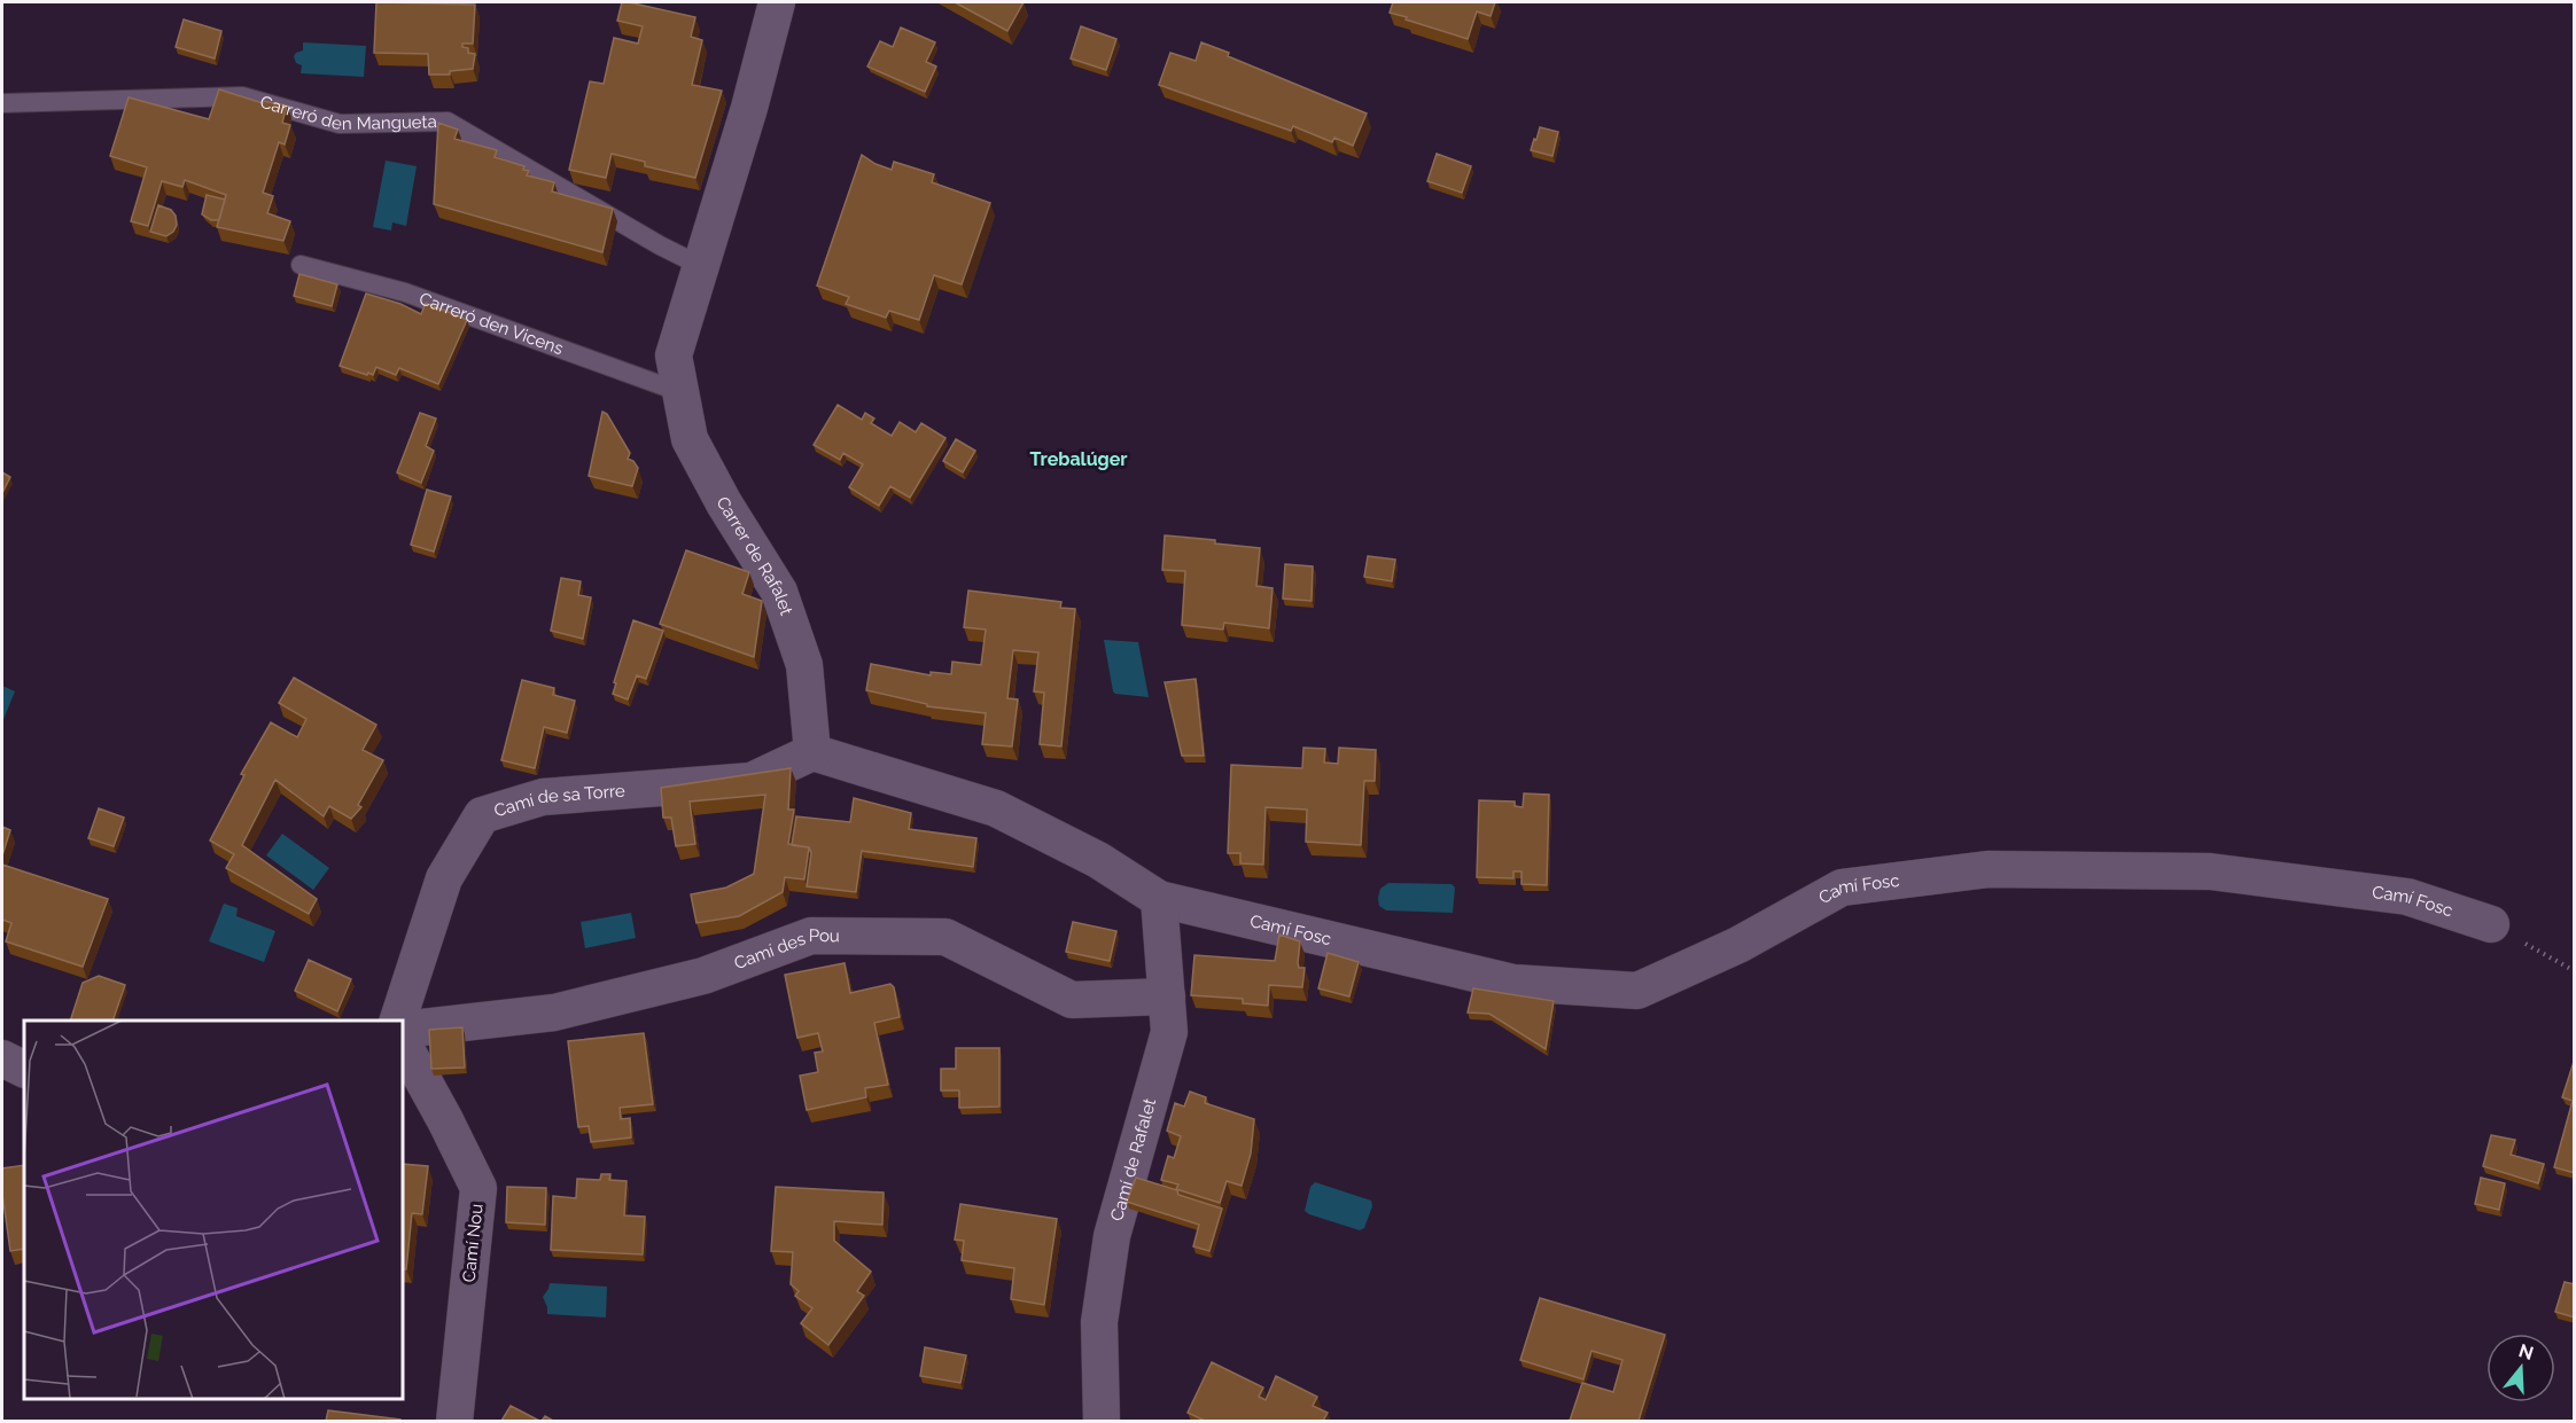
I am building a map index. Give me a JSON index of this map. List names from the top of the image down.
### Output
{
  "streets": {
    "street": [
      "Carrer de Rafalet",
      "Camí de sa Torre",
      "Camí Fosc",
      "Camí des Pou",
      "Camí de Rafalet",
      "Camí Nou"
    ],
    "lane": ["Carreró den Mangueta", "Carreró den Vicens"]
  },
  "crossings": [
    ["Carreró den Mangueta", "Carrer de Rafalet"],
    ["Carreró den Vicens", "Carrer de Rafalet"],
    ["Carrer de Rafalet", "Camí de sa Torre"],
    ["Camí Fosc", "Camí de Rafalet"],
    ["Camí des Pou", "Camí de Rafalet"]
  ],
  "districts": ["Trebalúger"],
  "north": "top"
}
